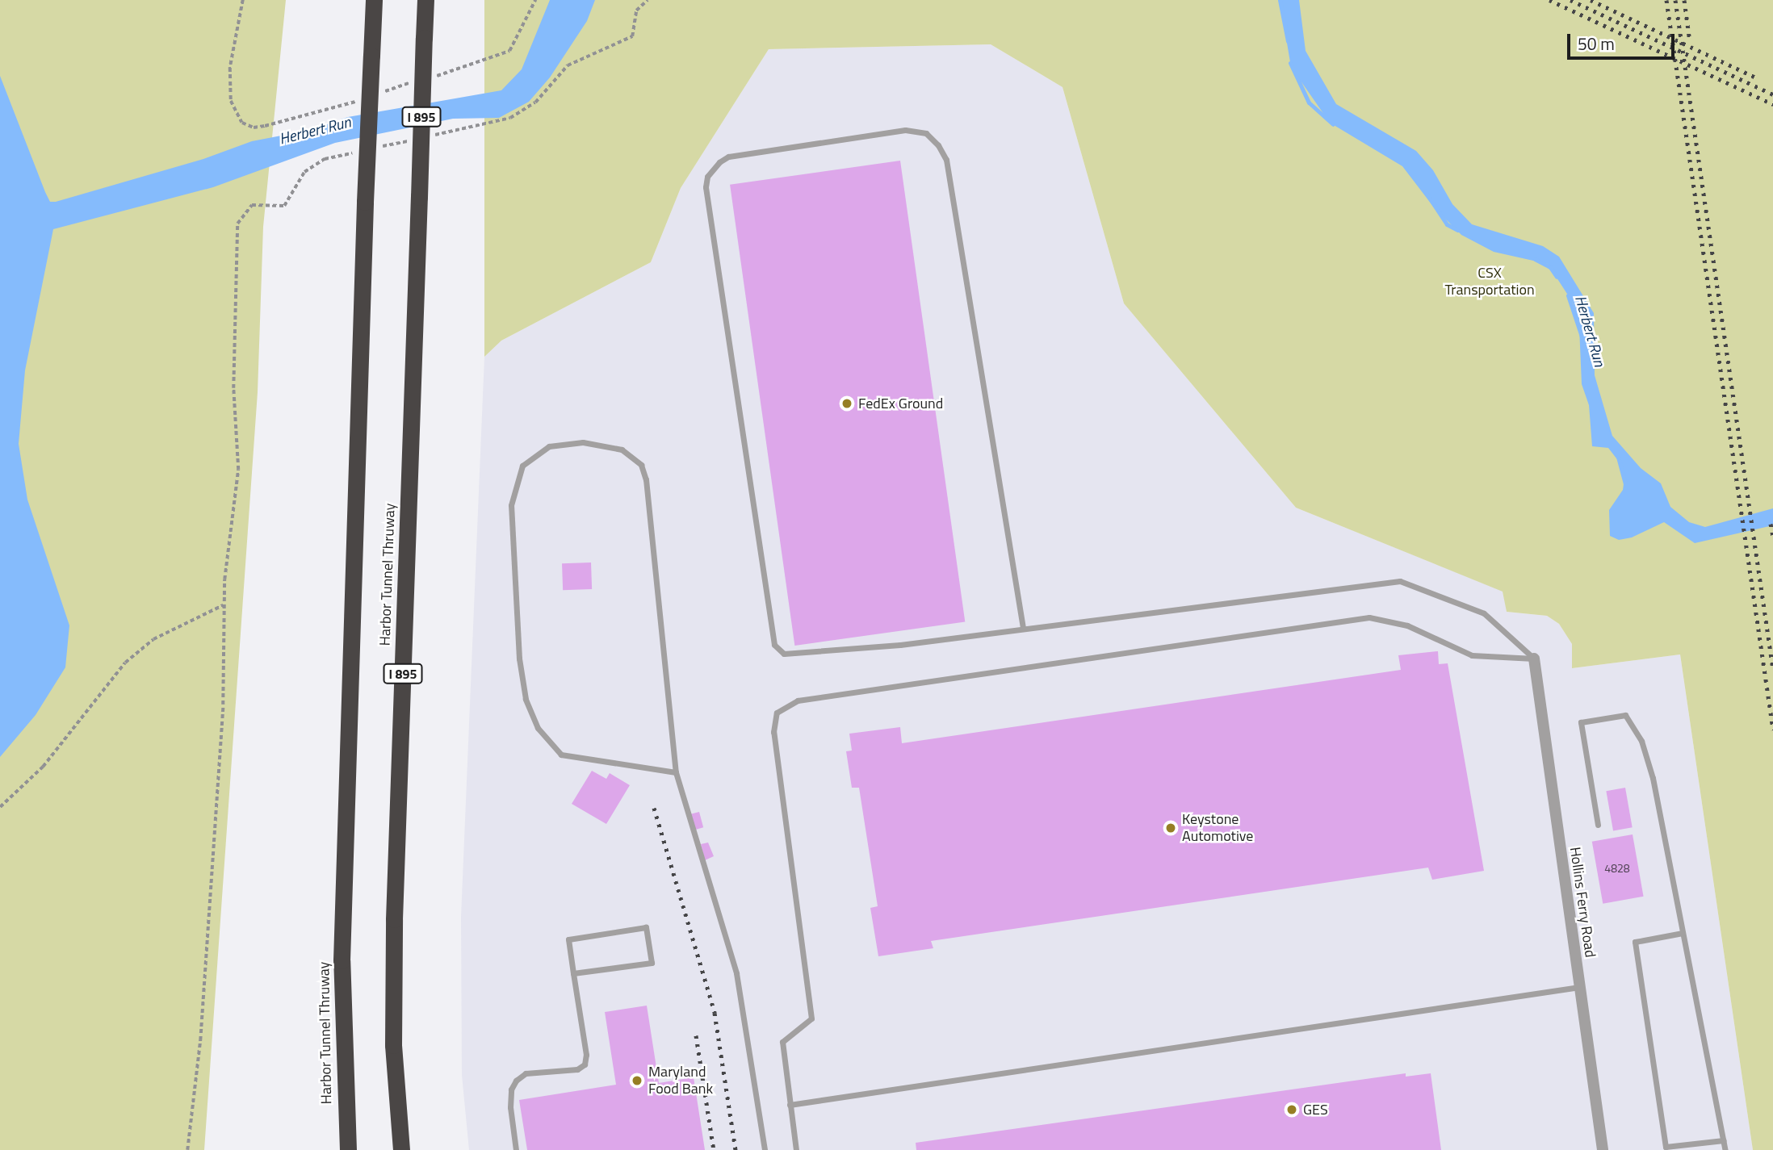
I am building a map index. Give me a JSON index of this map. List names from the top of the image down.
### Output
{
  "streets": {
    "highway": ["I 895", "Harbor Tunnel Thruway"],
    "street": ["Hollins Ferry Road"]
  },
  "water": ["Herbert Run"],
  "parks": ["CSX Transportation"],
  "places": [
    "FedEx Ground",
    "Keystone Automotive",
    "Maryland Food Bank",
    "GES"
  ],
  "house_numbers": ["4828"],
  "scale_bar": "50 m"
}
